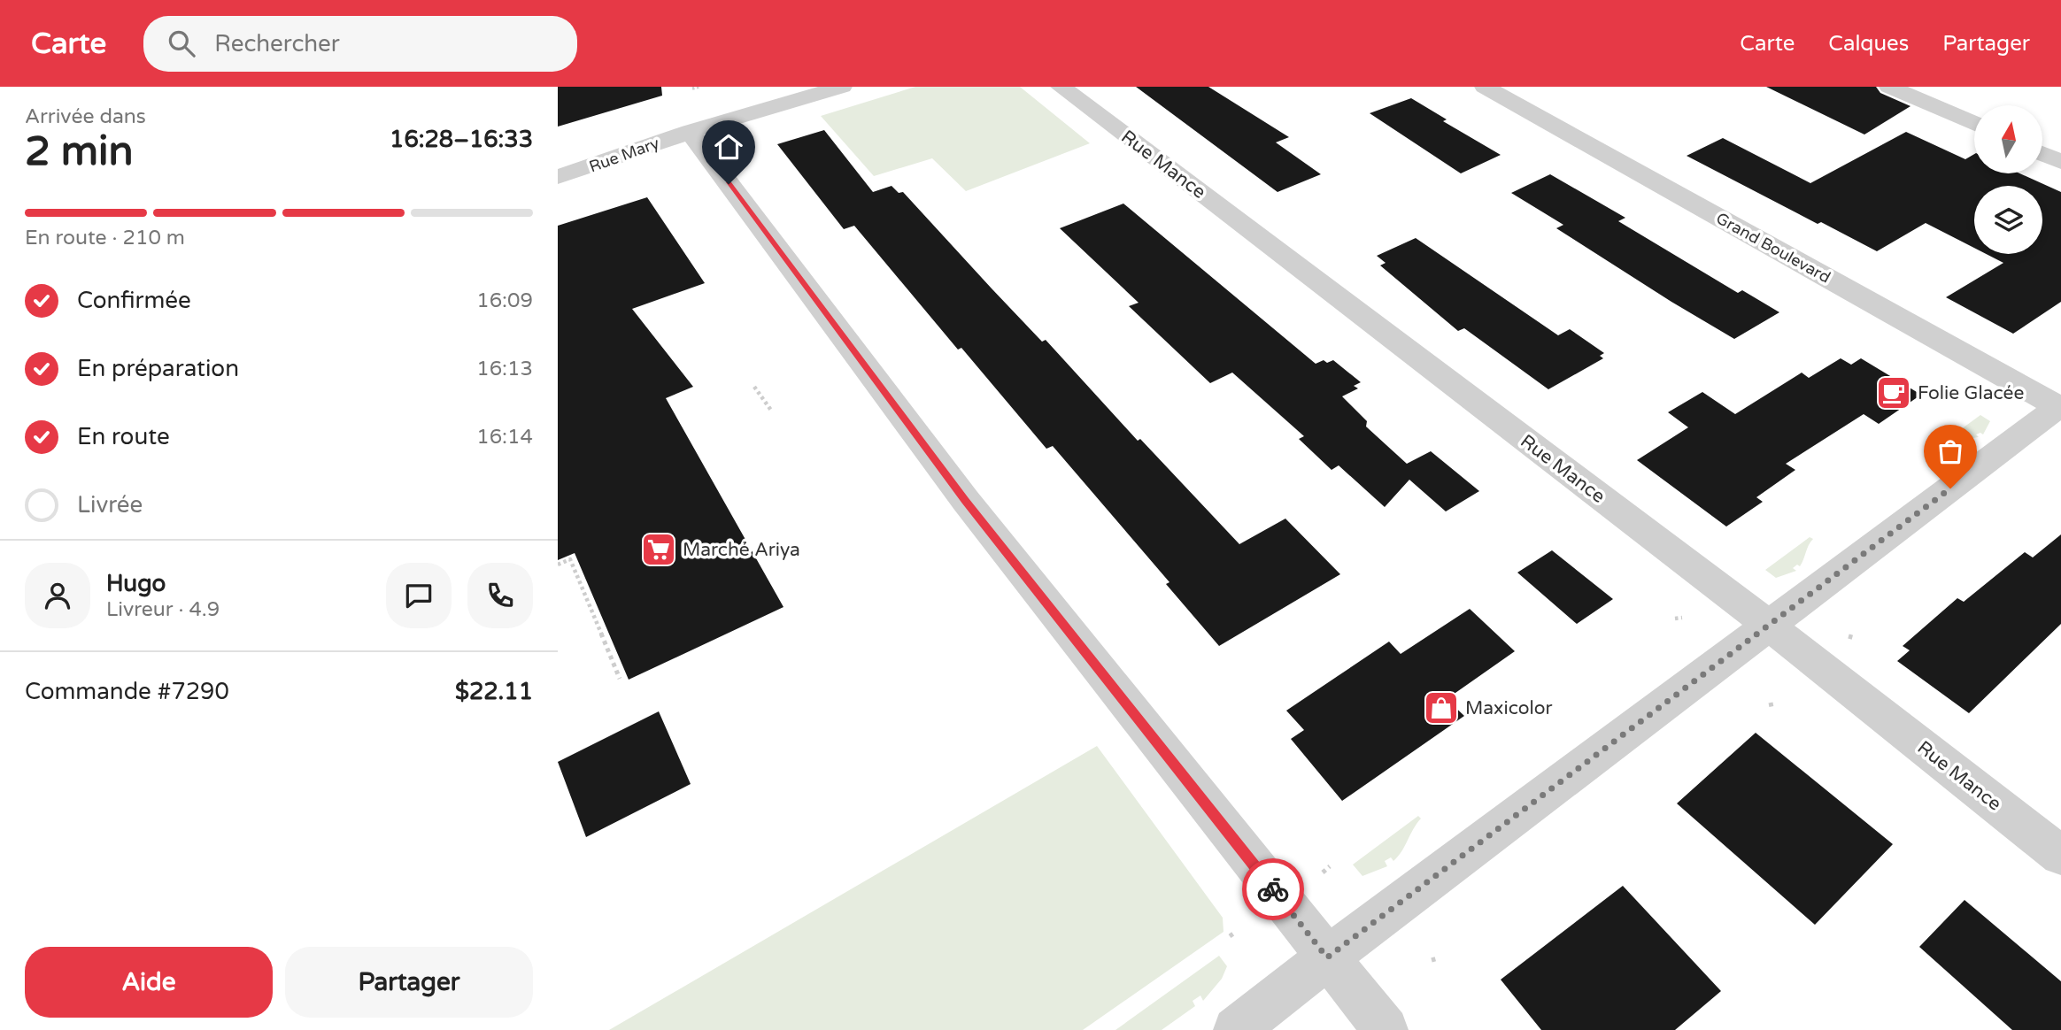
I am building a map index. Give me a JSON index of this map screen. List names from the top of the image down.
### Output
{
  "streets": {
    "street": ["Rue Mary", "Rue Mance", "Grand Boulevard"]
  },
  "places": {
    "cafe": ["Folie Glacée"],
    "supermarket": ["Marché Ariya"],
    "shop": ["Maxicolor"]
  },
  "north": "top",
  "page": {
    "header": "Carte",
    "search": "Rechercher",
    "nav": ["Carte", "Calques", "Partager"],
    "heading": ["2 min", "Arrivée dans", "16:28–16:33"],
    "panel": [
      "Hugo",
      "Livreur · 4.9",
      "Commande #7290",
      "$22.11"
    ],
    "bar": "En route · 210 m",
    "list": [
      ["Confirmée", "16:09"],
      ["En préparation", "16:13"],
      ["En route", "16:14"],
      "Livrée"
    ],
    "buttons": ["Aide", "Partager"]
  }
}
